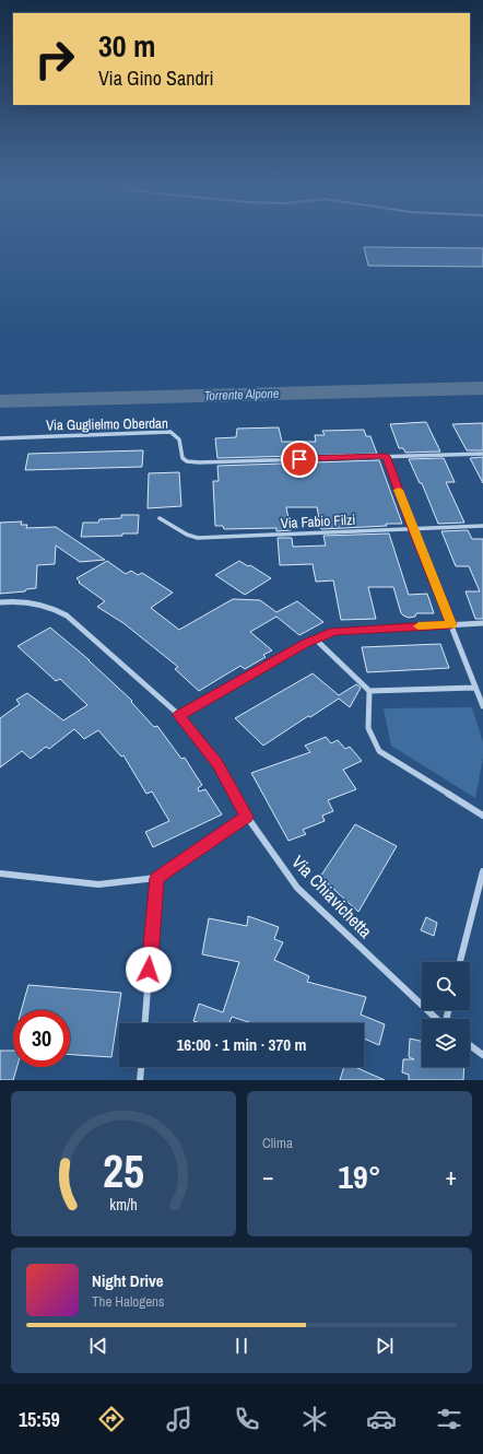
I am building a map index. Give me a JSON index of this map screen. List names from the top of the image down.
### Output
{
  "streets": {
    "street": ["Via Guglielmo Oberdan", "Via Fabio Filzi", "Via Chiavichetta"]
  },
  "water": ["Torrente Alpone"],
  "page": {
    "turn": ["30 m", "Via Gino Sandri"],
    "limit": "30",
    "trip": "16:00 · 1 min · 370 m",
    "tile": "Clima",
    "heat": ["−", "19°", "+"],
    "song": ["Night Drive", "The Halogens"],
    "tabs": "15:59",
    "gauge": ["25", "km/h"]
  }
}
